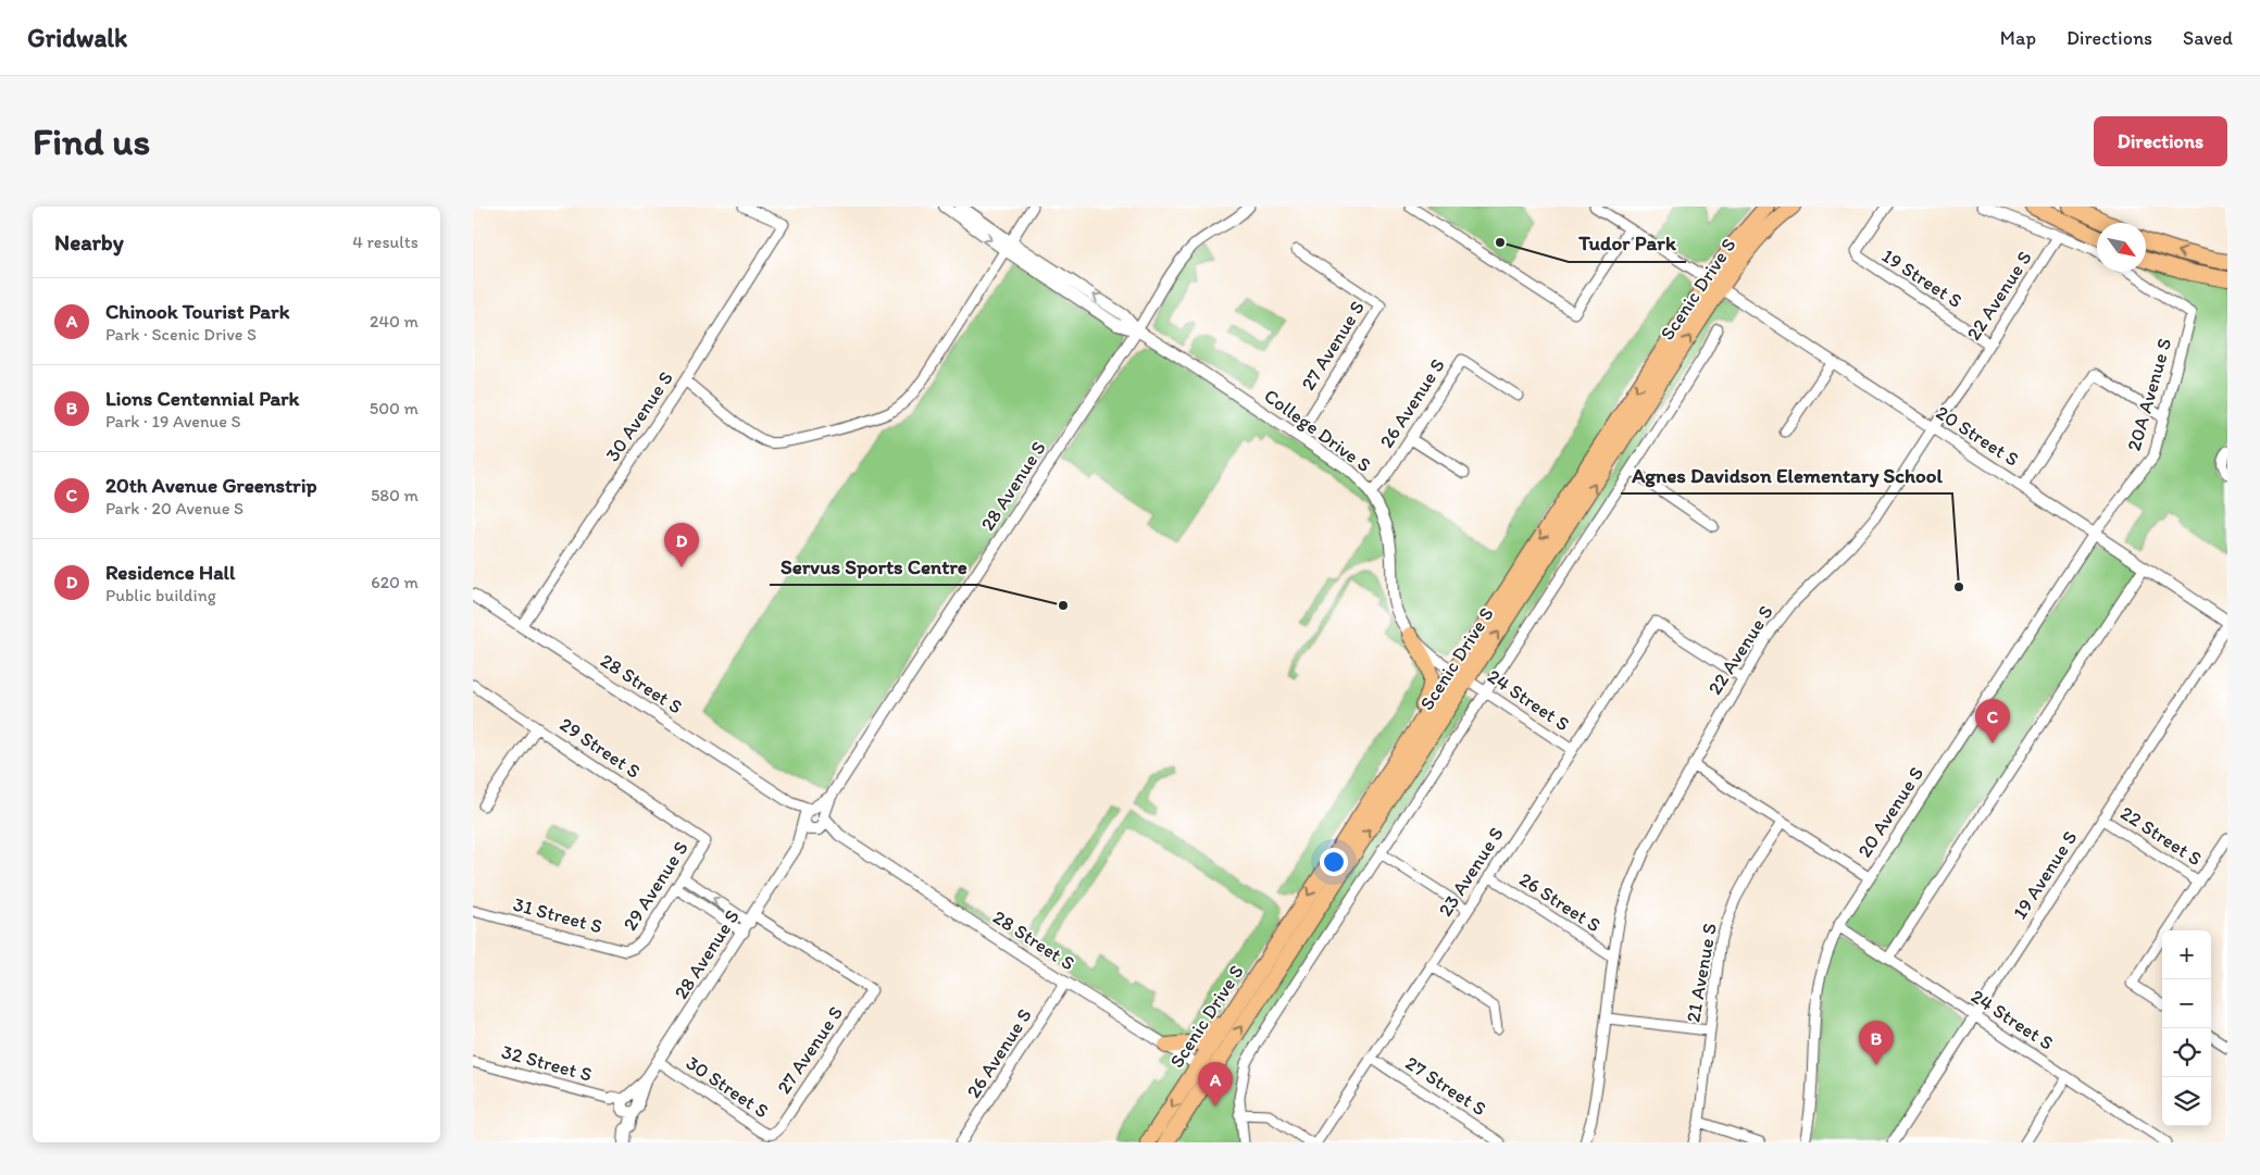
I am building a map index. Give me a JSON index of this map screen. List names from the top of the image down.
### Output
{
  "streets": {
    "main road": ["Scenic Drive S"],
    "street": [
      "19 Street S",
      "22 Avenue S",
      "27 Avenue S",
      "20A Avenue S",
      "26 Avenue S",
      "30 Avenue S",
      "College Drive S",
      "20 Street S",
      "28 Avenue S",
      "28 Street S",
      "24 Street S",
      "29 Street S",
      "20 Avenue S",
      "22 Street S",
      "23 Avenue S",
      "19 Avenue S",
      "29 Avenue S",
      "26 Street S",
      "31 Street S",
      "21 Avenue S",
      "32 Street S",
      "27 Street S",
      "30 Street S"
    ]
  },
  "crossings": [
    ["19 Street S", "22 Avenue S"],
    ["Scenic Drive S", "College Drive S"],
    ["Scenic Drive S", "20 Street S"],
    ["Scenic Drive S", "28 Street S"],
    ["Scenic Drive S", "24 Street S"],
    ["22 Avenue S", "20 Street S"],
    ["22 Avenue S", "23 Avenue S"],
    ["22 Avenue S", "26 Street S"],
    ["27 Avenue S", "College Drive S"],
    ["27 Avenue S", "28 Avenue S"],
    ["27 Avenue S", "30 Street S"],
    ["20A Avenue S", "20 Street S"],
    ["20A Avenue S", "20 Avenue S"],
    ["26 Avenue S", "College Drive S"],
    ["26 Avenue S", "28 Street S"],
    ["30 Avenue S", "28 Street S"],
    ["College Drive S", "28 Avenue S"],
    ["College Drive S", "24 Street S"],
    ["20 Street S", "20 Avenue S"],
    ["28 Avenue S", "28 Street S"],
    ["28 Avenue S", "32 Street S"],
    ["28 Avenue S", "30 Street S"],
    ["24 Street S", "20 Avenue S"],
    ["24 Street S", "23 Avenue S"],
    ["24 Street S", "19 Avenue S"],
    ["29 Street S", "29 Avenue S"],
    ["22 Street S", "19 Avenue S"],
    ["23 Avenue S", "26 Street S"],
    ["23 Avenue S", "27 Street S"],
    ["29 Avenue S", "31 Street S"]
  ],
  "places": ["Tudor Park", "Agnes Davidson Elementary School", "Servus Sports Centre"],
  "north": "bottom right",
  "page": {
    "header": "Gridwalk",
    "nav": ["Map", "Directions", "Saved"],
    "buttons": "Directions",
    "title": "Find us",
    "heading": ["Nearby", "4 results"],
    "list": [
      {
        "mark": "A",
        "name": "Chinook Tourist Park",
        "note": "Park · Scenic Drive S",
        "value": "240 m"
      },
      {
        "mark": "B",
        "name": "Lions Centennial Park",
        "note": "Park · 19 Avenue S",
        "value": "500 m"
      },
      {
        "mark": "C",
        "name": "20th Avenue Greenstrip",
        "note": "Park · 20 Avenue S",
        "value": "580 m"
      },
      {
        "mark": "D",
        "name": "Residence Hall",
        "note": "Public building",
        "value": "620 m"
      }
    ],
    "pins": [
      "D",
      "C",
      "B",
      "A"
    ],
    "map_buttons": ["+", "−"]
  }
}
